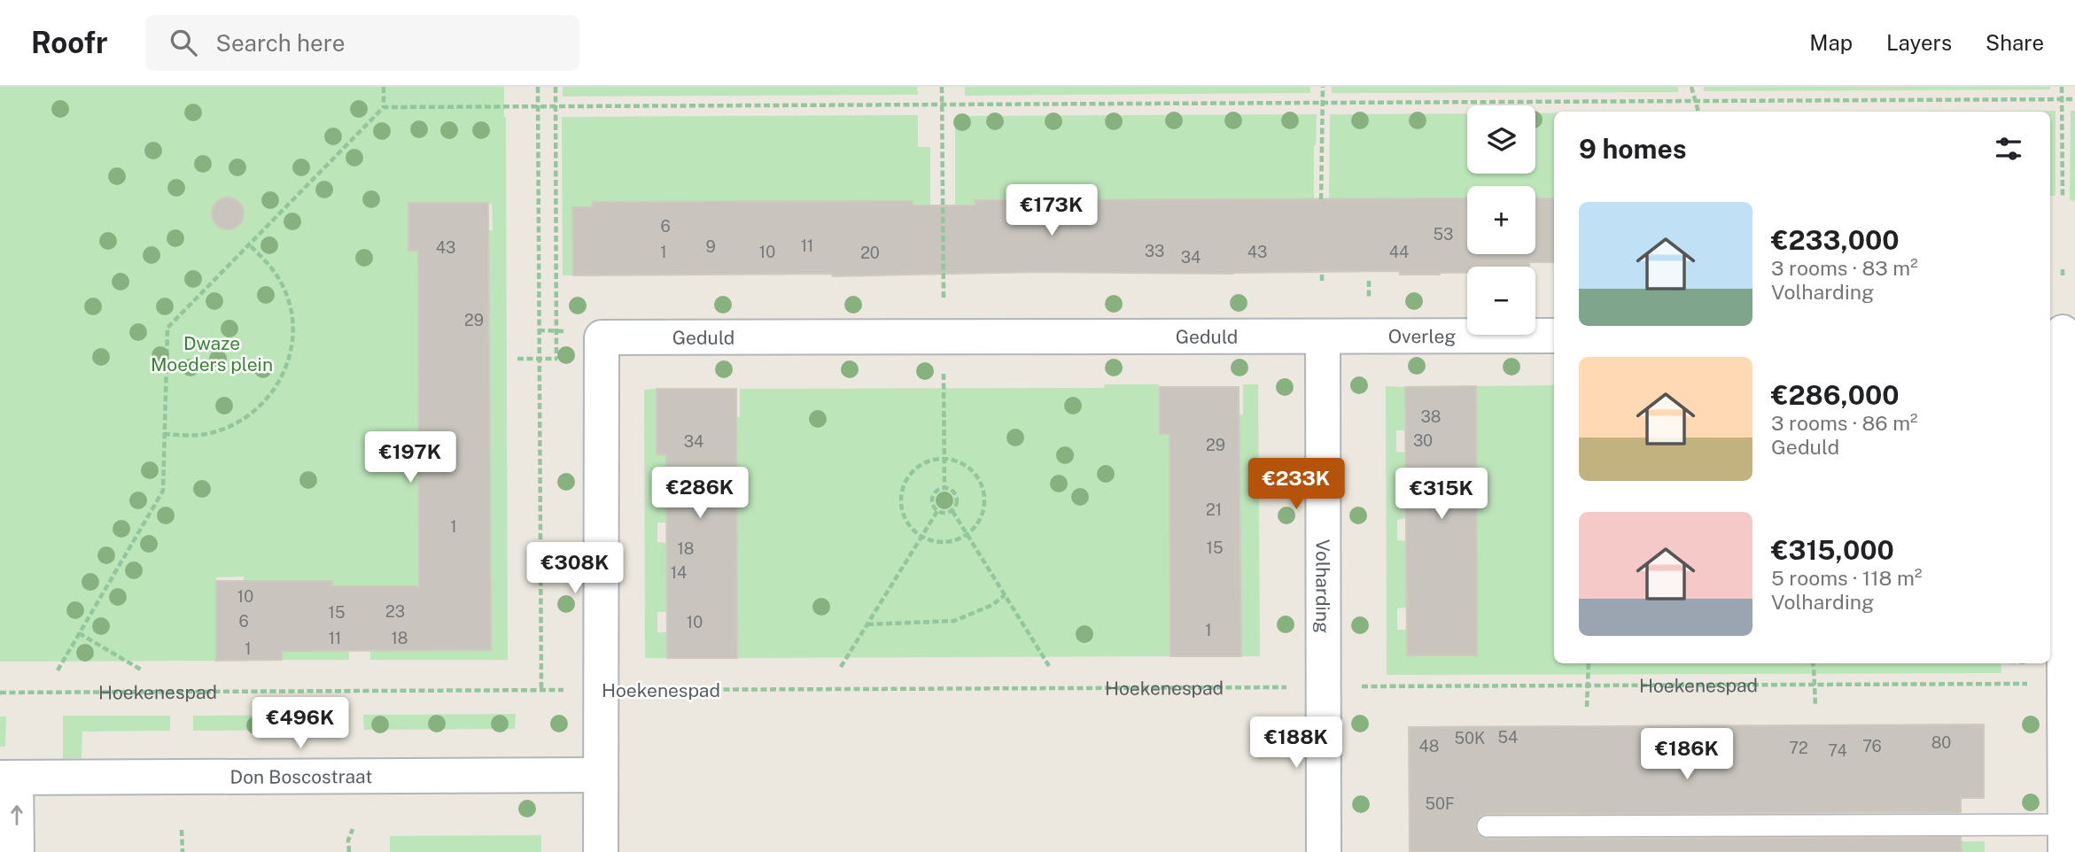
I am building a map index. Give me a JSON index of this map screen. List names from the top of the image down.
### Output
{
  "streets": {
    "street": [
      "Geduld",
      "Overleg",
      "Volharding",
      "Don Boscostraat"
    ],
    "path": ["Hoekenespad"]
  },
  "crossings": [
    ["Geduld", "Overleg"],
    ["Geduld", "Volharding"],
    ["Geduld", "Hoekenespad"],
    ["Geduld", "Don Boscostraat"],
    ["Overleg", "Volharding"],
    ["Volharding", "Hoekenespad"]
  ],
  "parks": ["Dwaze Moeders plein"],
  "house_numbers": [
    "6",
    "53",
    "11",
    "9",
    "43",
    "33",
    "1",
    "10",
    "43",
    "44",
    "20",
    "34",
    "29",
    "38",
    "30",
    "34",
    "29",
    "21",
    "1",
    "15",
    "18",
    "14",
    "10",
    "23",
    "15",
    "6",
    "10",
    "1",
    "11",
    "18",
    "1",
    "54",
    "50K",
    "80",
    "48",
    "76",
    "72",
    "74",
    "50F"
  ],
  "page": {
    "header": "Roofr",
    "search": "Search here",
    "nav": ["Map", "Layers", "Share"],
    "map_buttons": ["+", "−"],
    "heading": "9 homes",
    "price": [
      "€173K",
      "€197K",
      "€233K",
      "€286K",
      "€315K",
      "€308K",
      "€496K",
      "€188K",
      "€186K"
    ],
    "list": [
      {
        "name": "€233,000",
        "note": "3 rooms · 83 m² · Volharding"
      },
      {
        "name": "€286,000",
        "note": "3 rooms · 86 m² · Geduld"
      },
      {
        "name": "€315,000",
        "note": "5 rooms · 118 m² · Volharding"
      }
    ]
  }
}
